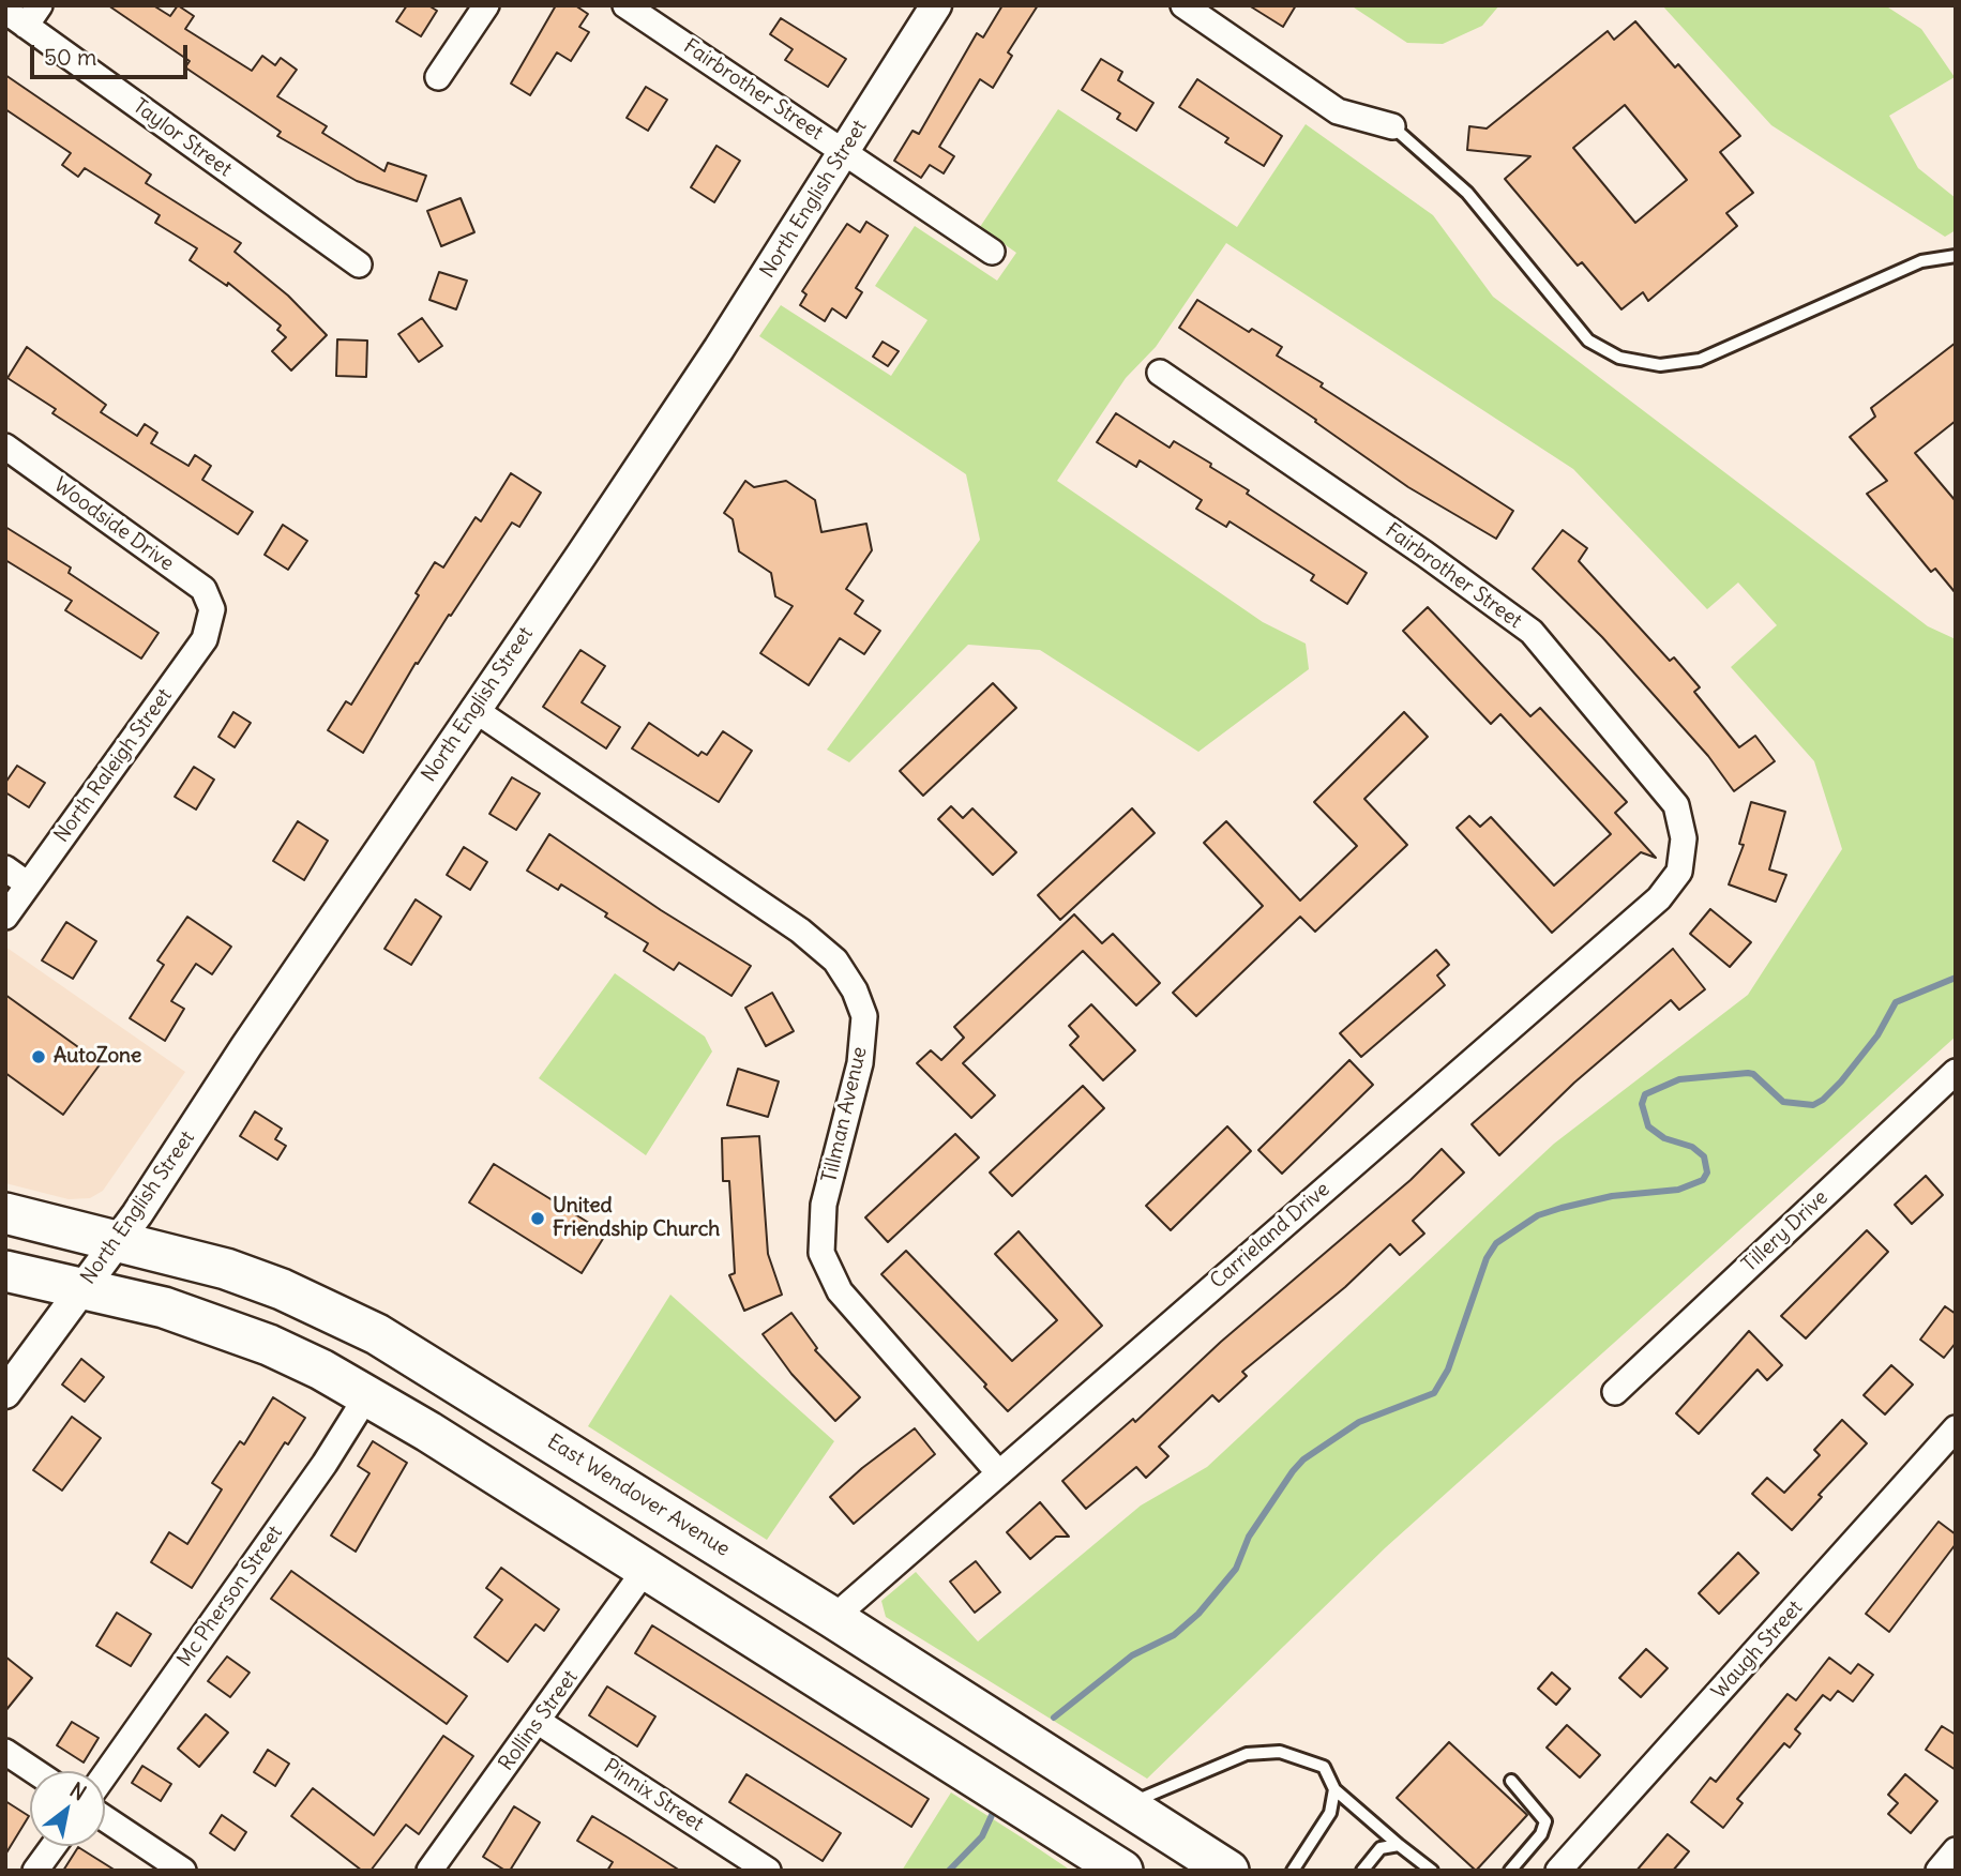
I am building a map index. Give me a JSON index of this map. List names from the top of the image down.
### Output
{
  "streets": {
    "highway": ["East Wendover Avenue"],
    "street": [
      "Fairbrother Street",
      "Taylor Street",
      "North English Street",
      "Woodside Drive",
      "North Raleigh Street",
      "Tillman Avenue",
      "Tillery Drive",
      "Carrieland Drive",
      "Mc Pherson Street",
      "Waugh Street",
      "Rollins Street",
      "Pinnix Street"
    ]
  },
  "crossings": [
    ["Fairbrother Street", "North English Street"],
    ["Fairbrother Street", "Carrieland Drive"],
    ["North English Street", "Tillman Avenue"],
    ["North English Street", "East Wendover Avenue"],
    ["Woodside Drive", "North Raleigh Street"],
    ["Tillman Avenue", "Carrieland Drive"],
    ["Carrieland Drive", "East Wendover Avenue"],
    ["Rollins Street", "Pinnix Street"]
  ],
  "places": ["AutoZone", "United Friendship Church"],
  "scale_bar": "50 m",
  "north": "top right"
}
